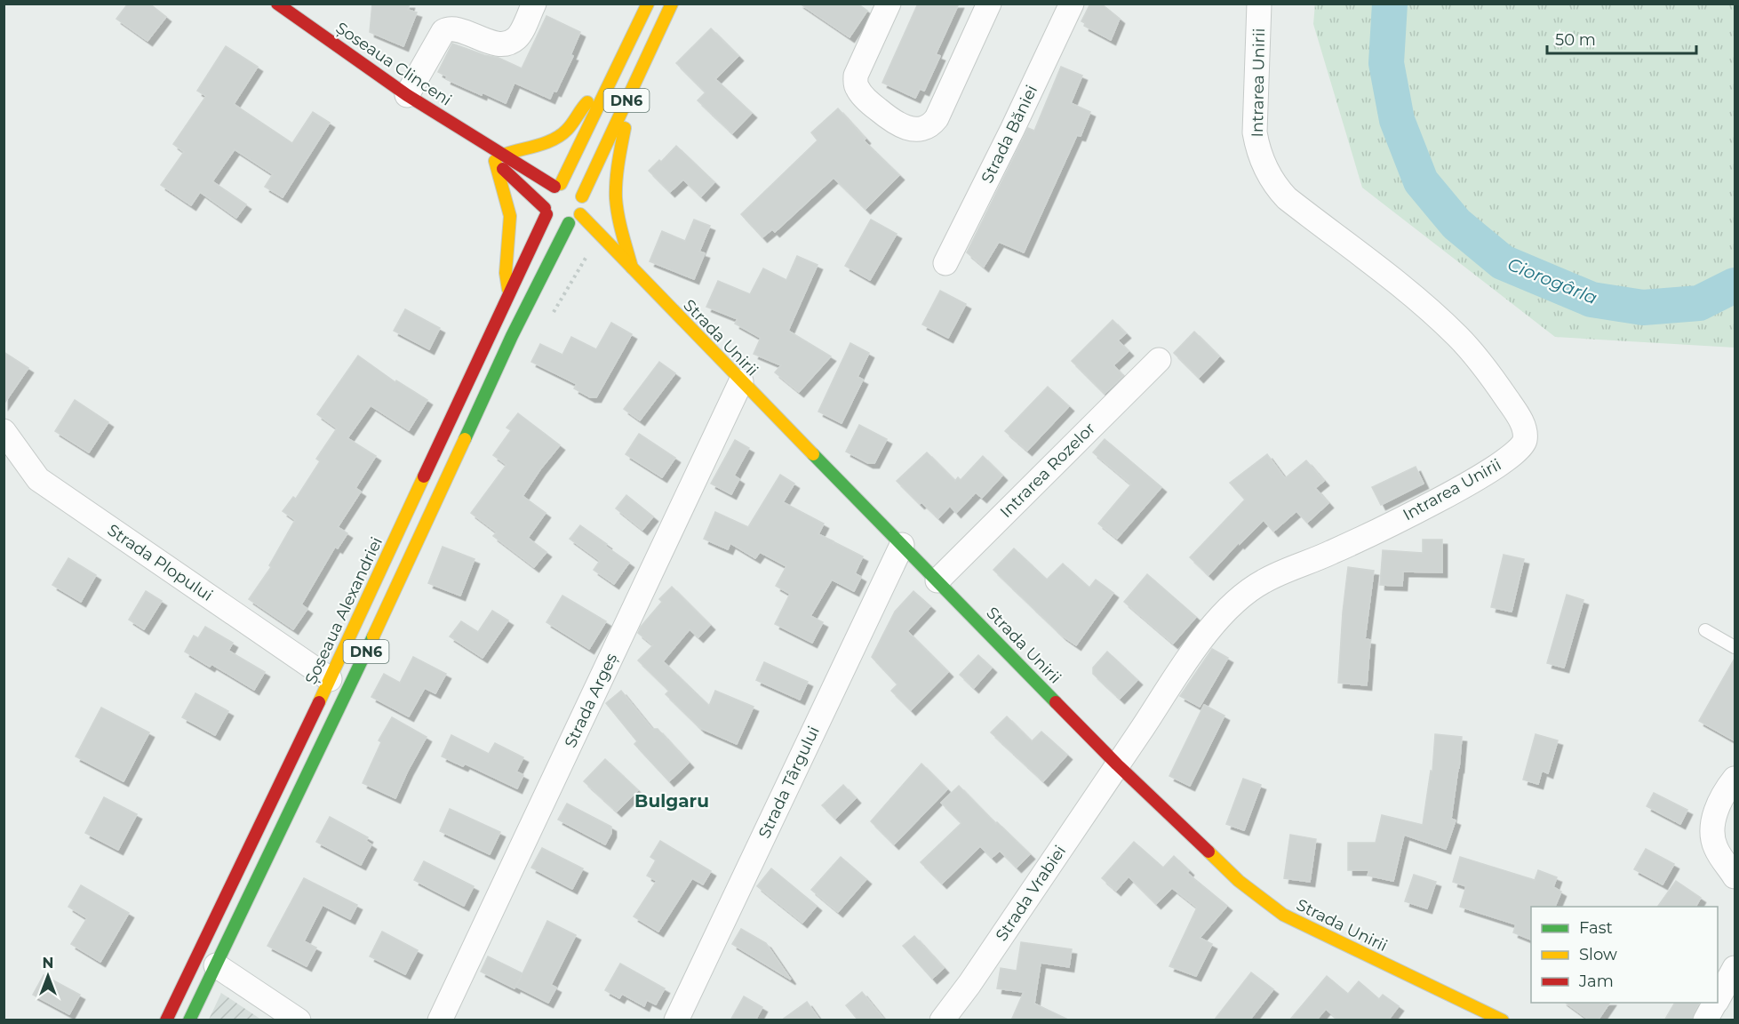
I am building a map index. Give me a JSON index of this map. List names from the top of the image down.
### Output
{
  "streets": {
    "main road": [
      "Șoseaua Clinceni",
      "DN6",
      "Strada Unirii",
      "Șoseaua Alexandriei"
    ],
    "street": [
      "Intrarea Unirii",
      "Strada Băniei",
      "Intrarea Rozelor",
      "Strada Plopului",
      "Strada Argeș",
      "Strada Târgului",
      "Strada Vrabiei"
    ]
  },
  "crossings": [
    ["Șoseaua Clinceni", "DN6"],
    ["Șoseaua Clinceni", "Strada Unirii"],
    ["Șoseaua Clinceni", "Șoseaua Alexandriei"],
    ["Intrarea Unirii", "Strada Unirii"],
    ["Intrarea Unirii", "Strada Vrabiei"],
    ["DN6", "Strada Unirii"],
    ["DN6", "Șoseaua Alexandriei"],
    ["Strada Unirii", "Intrarea Rozelor"],
    ["Strada Unirii", "Șoseaua Alexandriei"],
    ["Strada Unirii", "Strada Argeș"],
    ["Strada Unirii", "Strada Târgului"],
    ["Strada Unirii", "Strada Vrabiei"],
    ["Strada Plopului", "Șoseaua Alexandriei"]
  ],
  "districts": ["Bulgaru"],
  "water": ["Ciorogârla"],
  "legend": ["Fast", "Slow", "Jam"],
  "scale_bar": "50 m",
  "north": "top"
}
